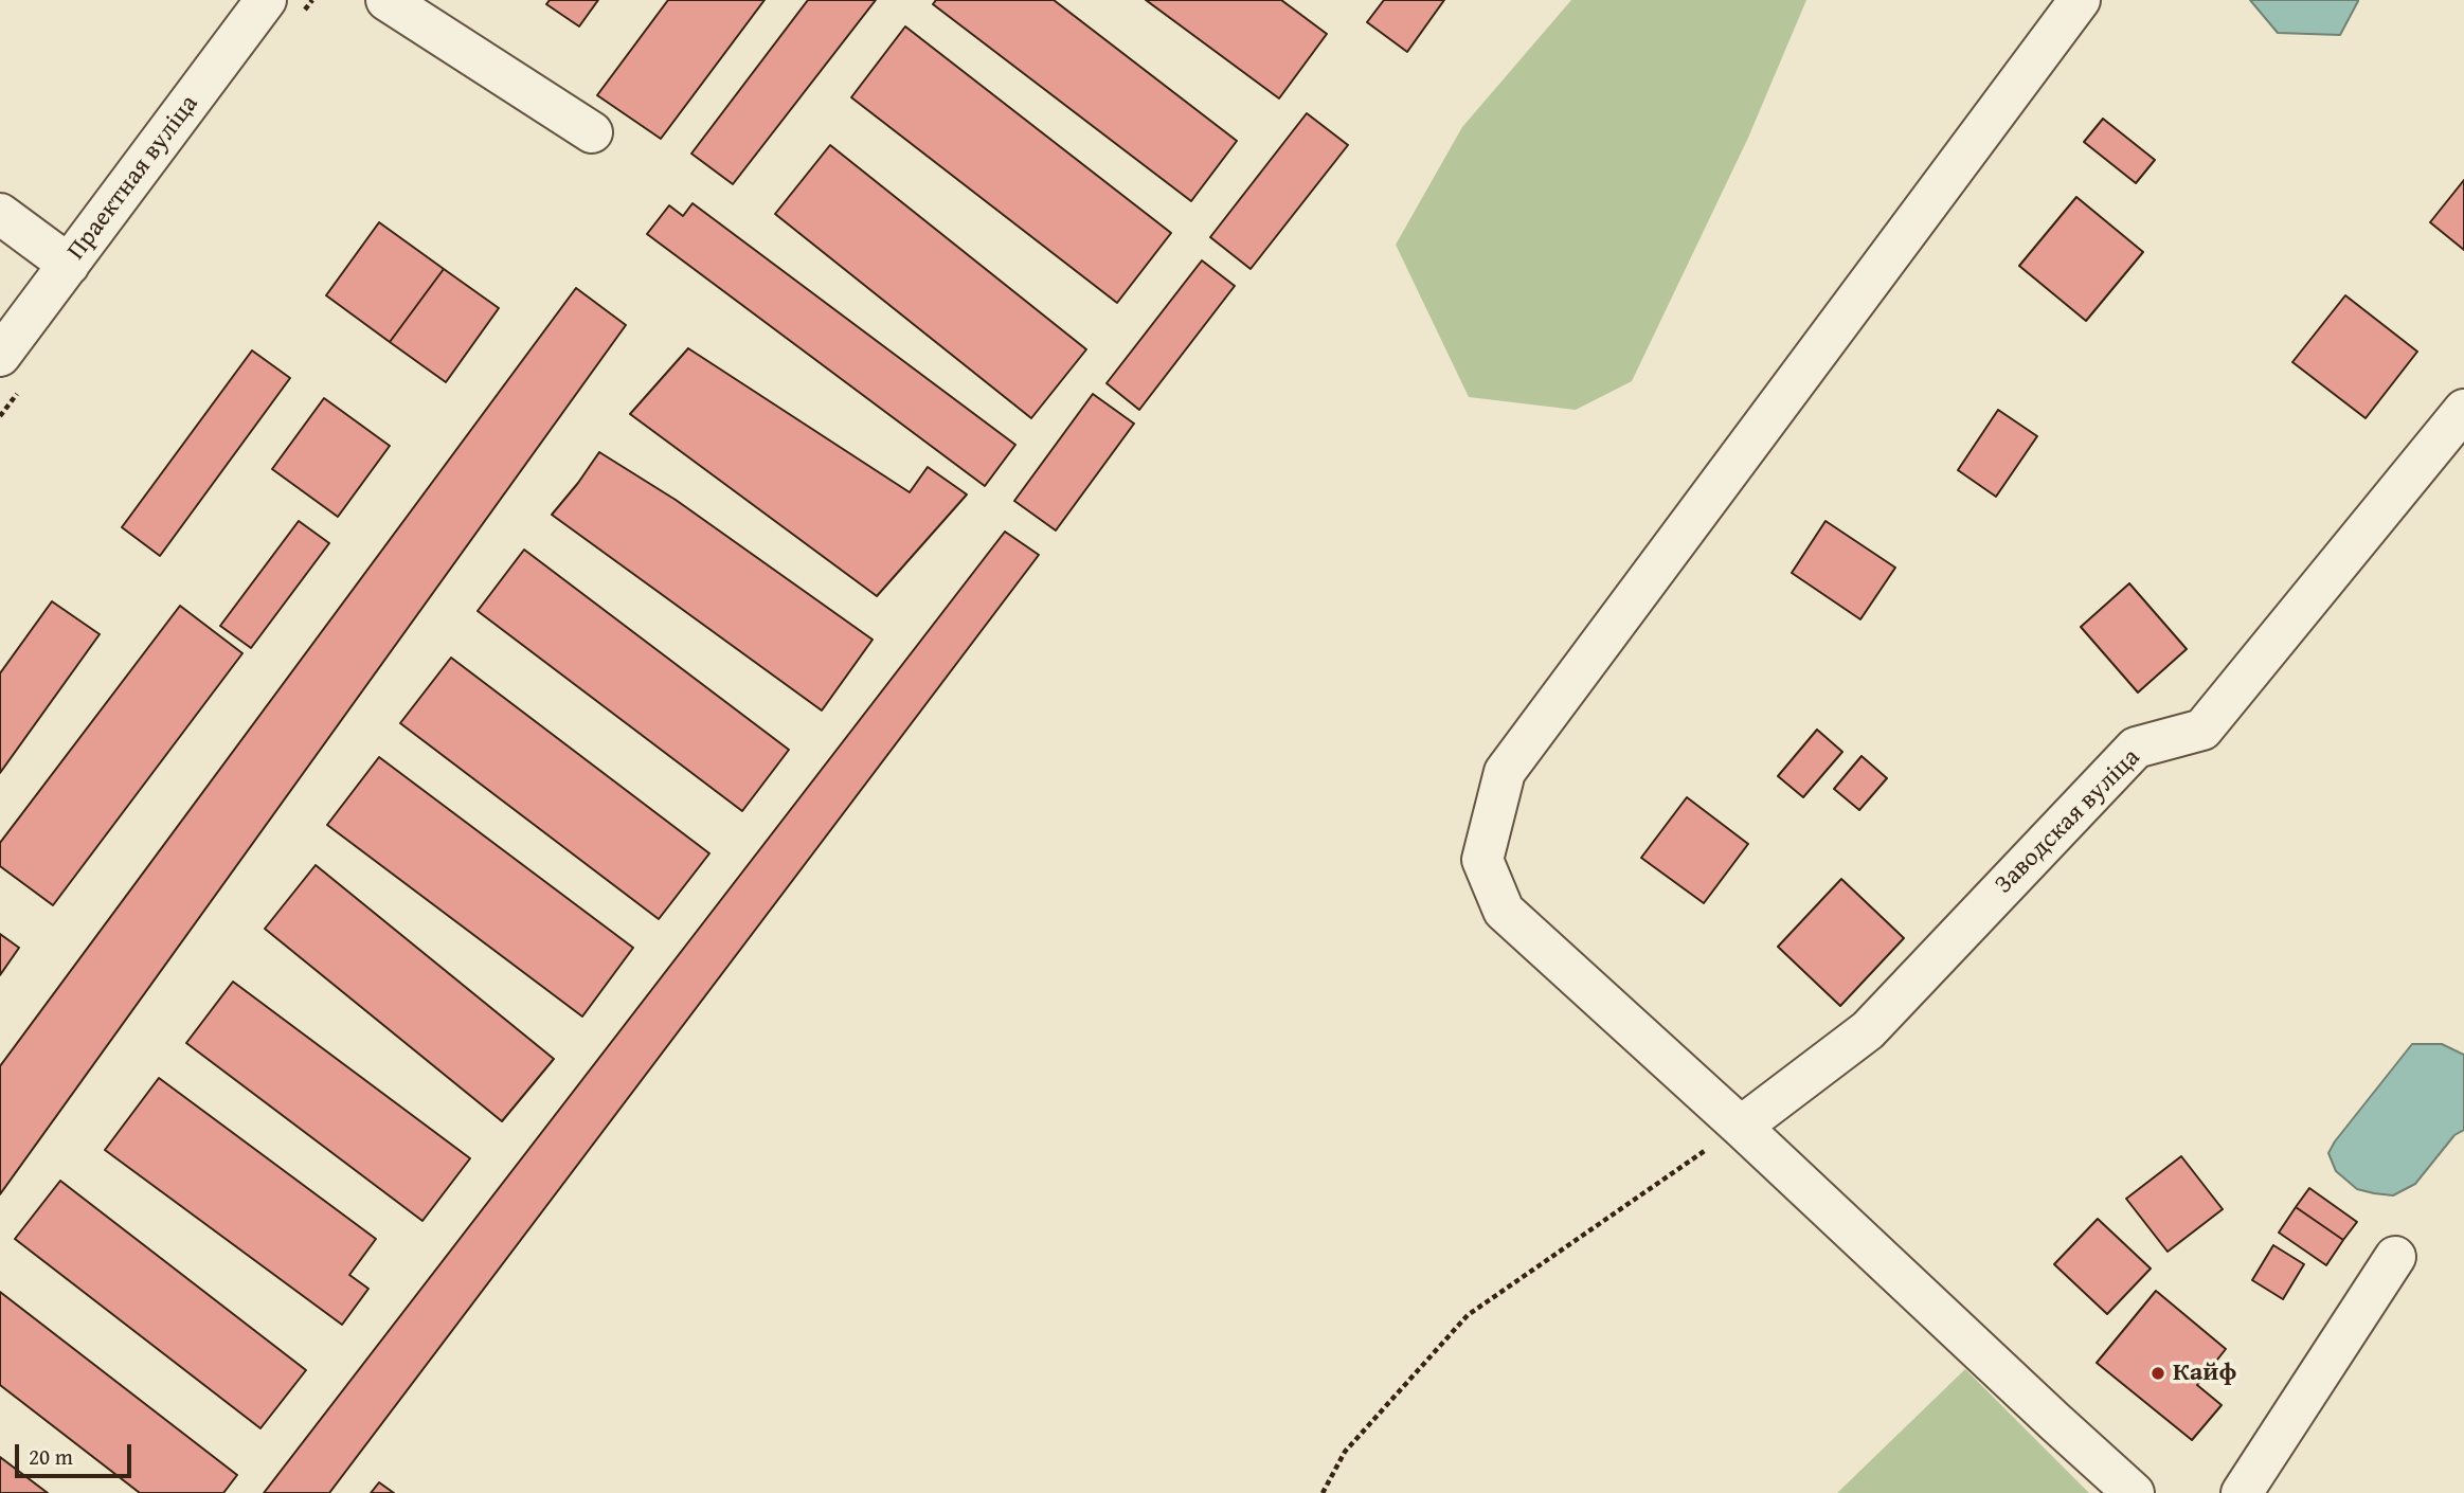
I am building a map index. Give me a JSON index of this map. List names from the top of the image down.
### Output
{
  "streets": {
    "street": ["Праектная вуліца", "Заводская вуліца"]
  },
  "places": ["Кайф"],
  "scale_bar": "20 m"
}
